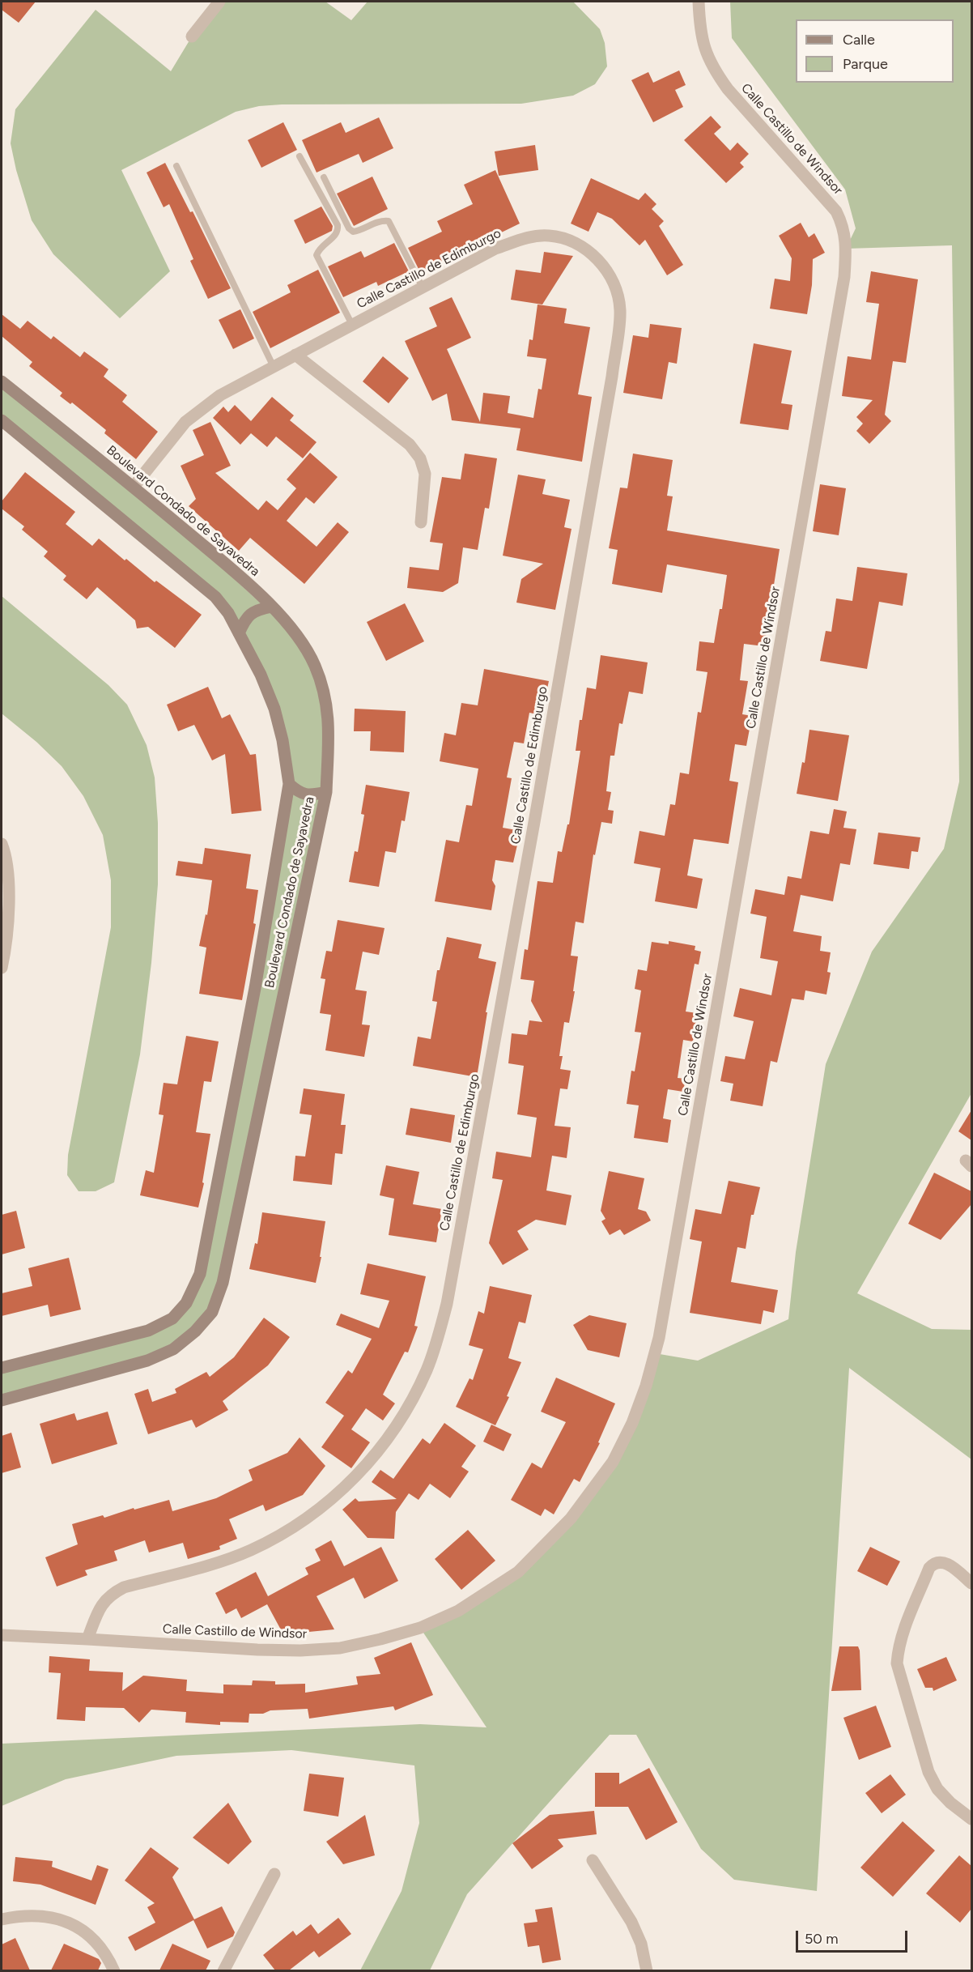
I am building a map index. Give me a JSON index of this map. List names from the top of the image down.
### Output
{
  "streets": {
    "street": ["Calle Castillo de Windsor", "Calle Castillo de Edimburgo", "Boulevard Condado de Sayavedra"]
  },
  "crossings": [
    ["Calle Castillo de Windsor", "Calle Castillo de Edimburgo"],
    ["Calle Castillo de Edimburgo", "Boulevard Condado de Sayavedra"]
  ],
  "legend": ["Calle", "Parque"],
  "scale_bar": "50 m"
}
